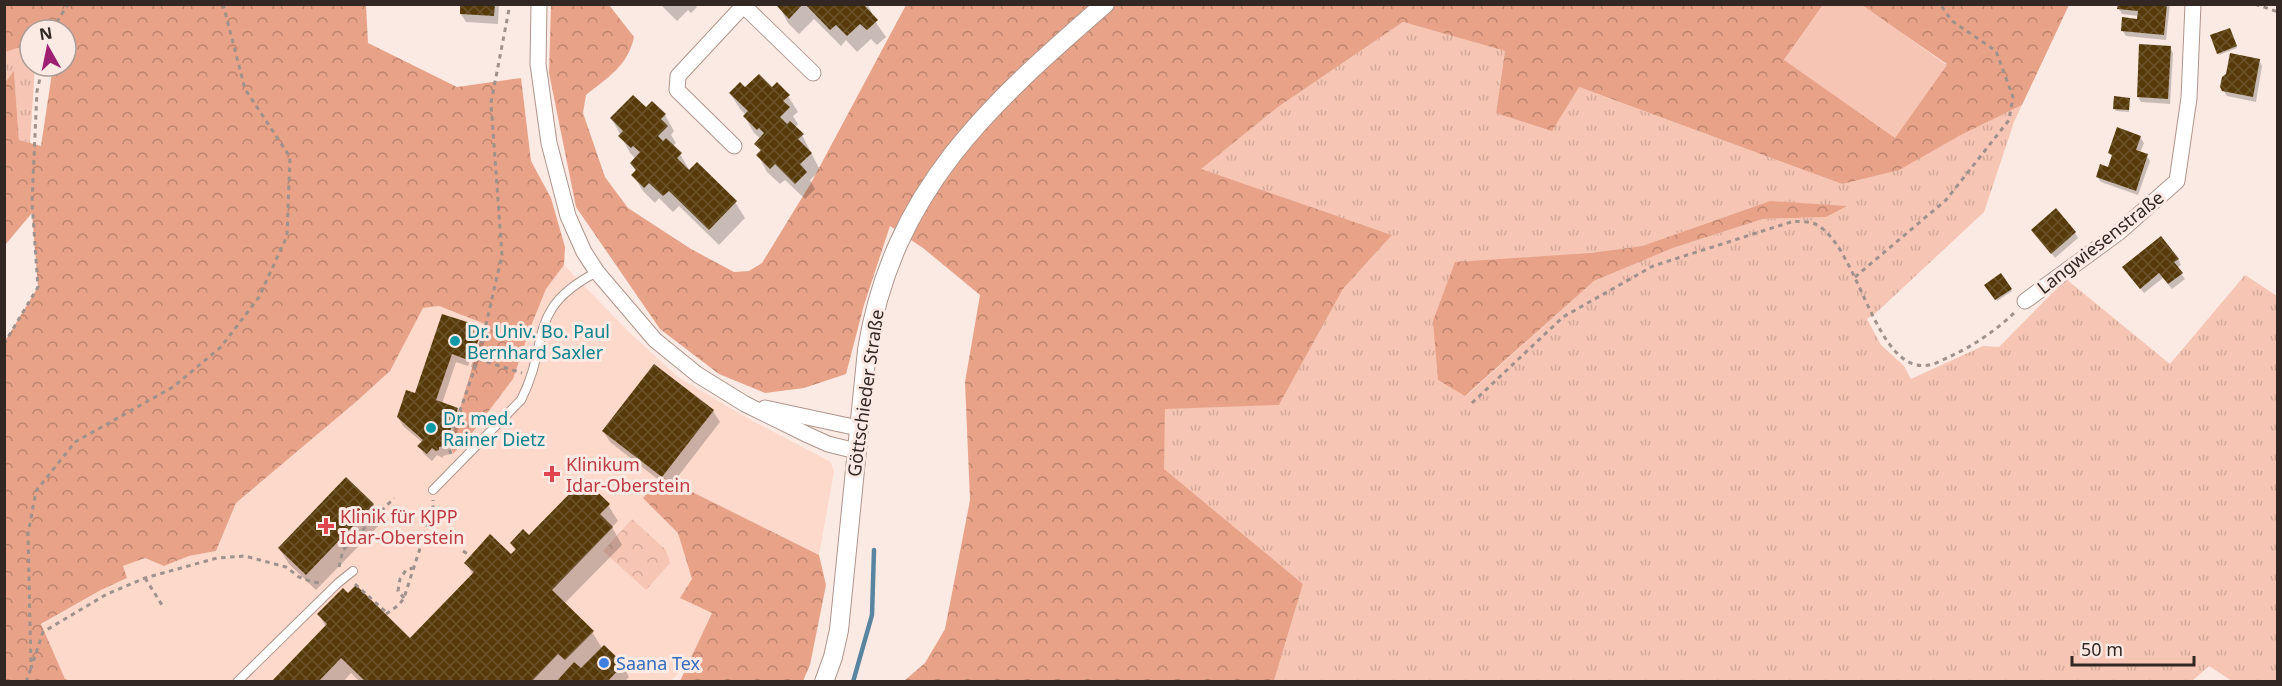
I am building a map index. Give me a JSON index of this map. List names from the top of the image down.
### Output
{
  "streets": {
    "street": ["Langwiesenstraße", "Göttschieder Straße"]
  },
  "places": {
    "other": ["Dr. Univ. Bo. Paul Bernhard Saxler", "Dr. med. Rainer Dietz", "Saana Tex"],
    "health": ["Klinikum Idar-Oberstein", "Klinik für KJPP Idar-Oberstein"]
  },
  "scale_bar": "50 m",
  "north": "top"
}
